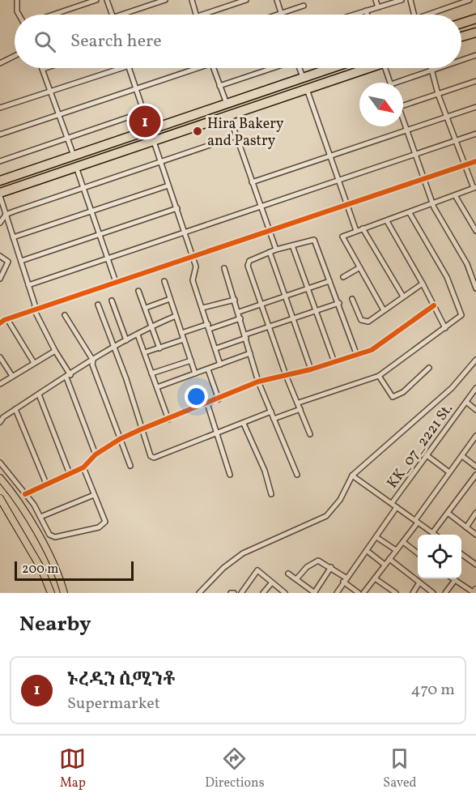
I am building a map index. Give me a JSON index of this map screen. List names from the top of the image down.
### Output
{
  "streets": {
    "street": ["KK_07_2221 St."]
  },
  "places": ["Hira Bakery and Pastry"],
  "scale_bar": "200 m",
  "north": "bottom right",
  "page": {
    "search": "Search here",
    "pins": "1",
    "scale": "200 m",
    "heading": "Nearby",
    "list": [
      {
        "mark": "1",
        "name": "ኑረዲን ሲሚንቶ",
        "note": "Supermarket",
        "value": "470 m"
      }
    ],
    "nav": ["Map", "Directions", "Saved"]
  }
}
